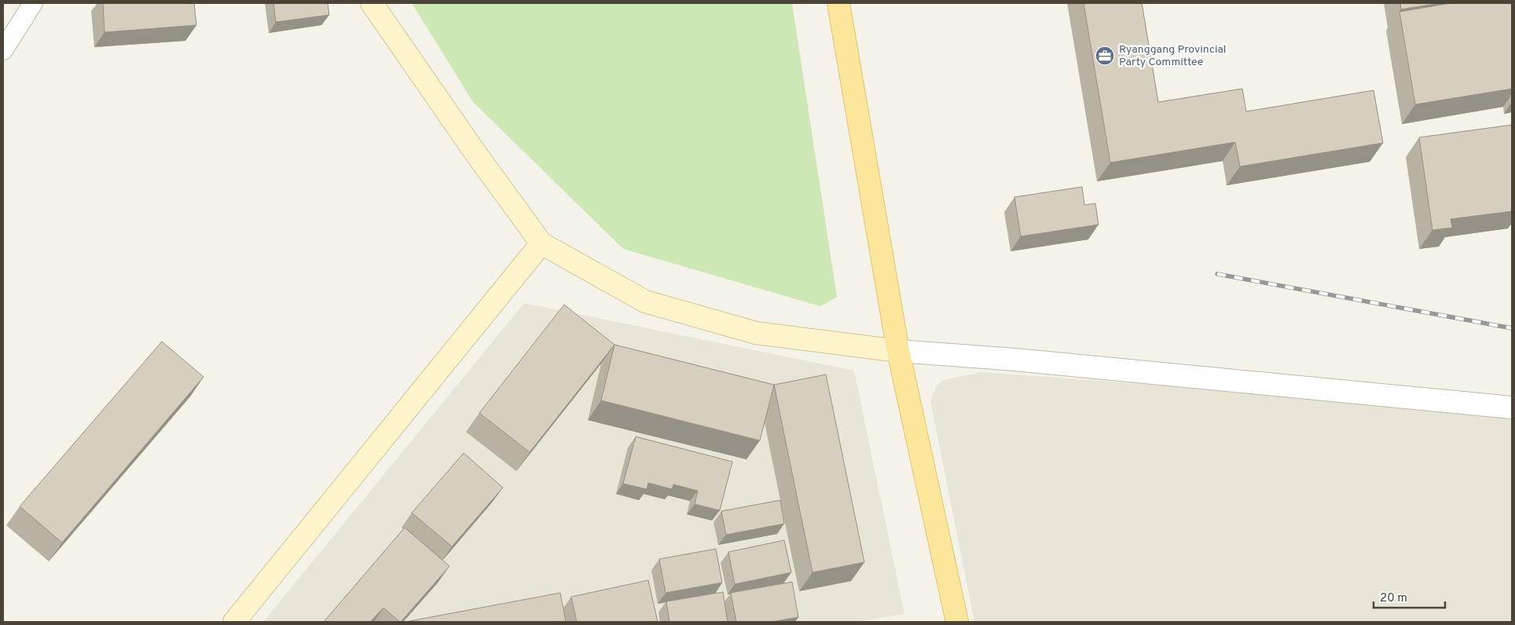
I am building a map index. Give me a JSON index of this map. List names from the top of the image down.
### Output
{
  "places": {
    "office": ["Ryanggang Provincial Party Committee"]
  },
  "scale_bar": "20 m"
}
